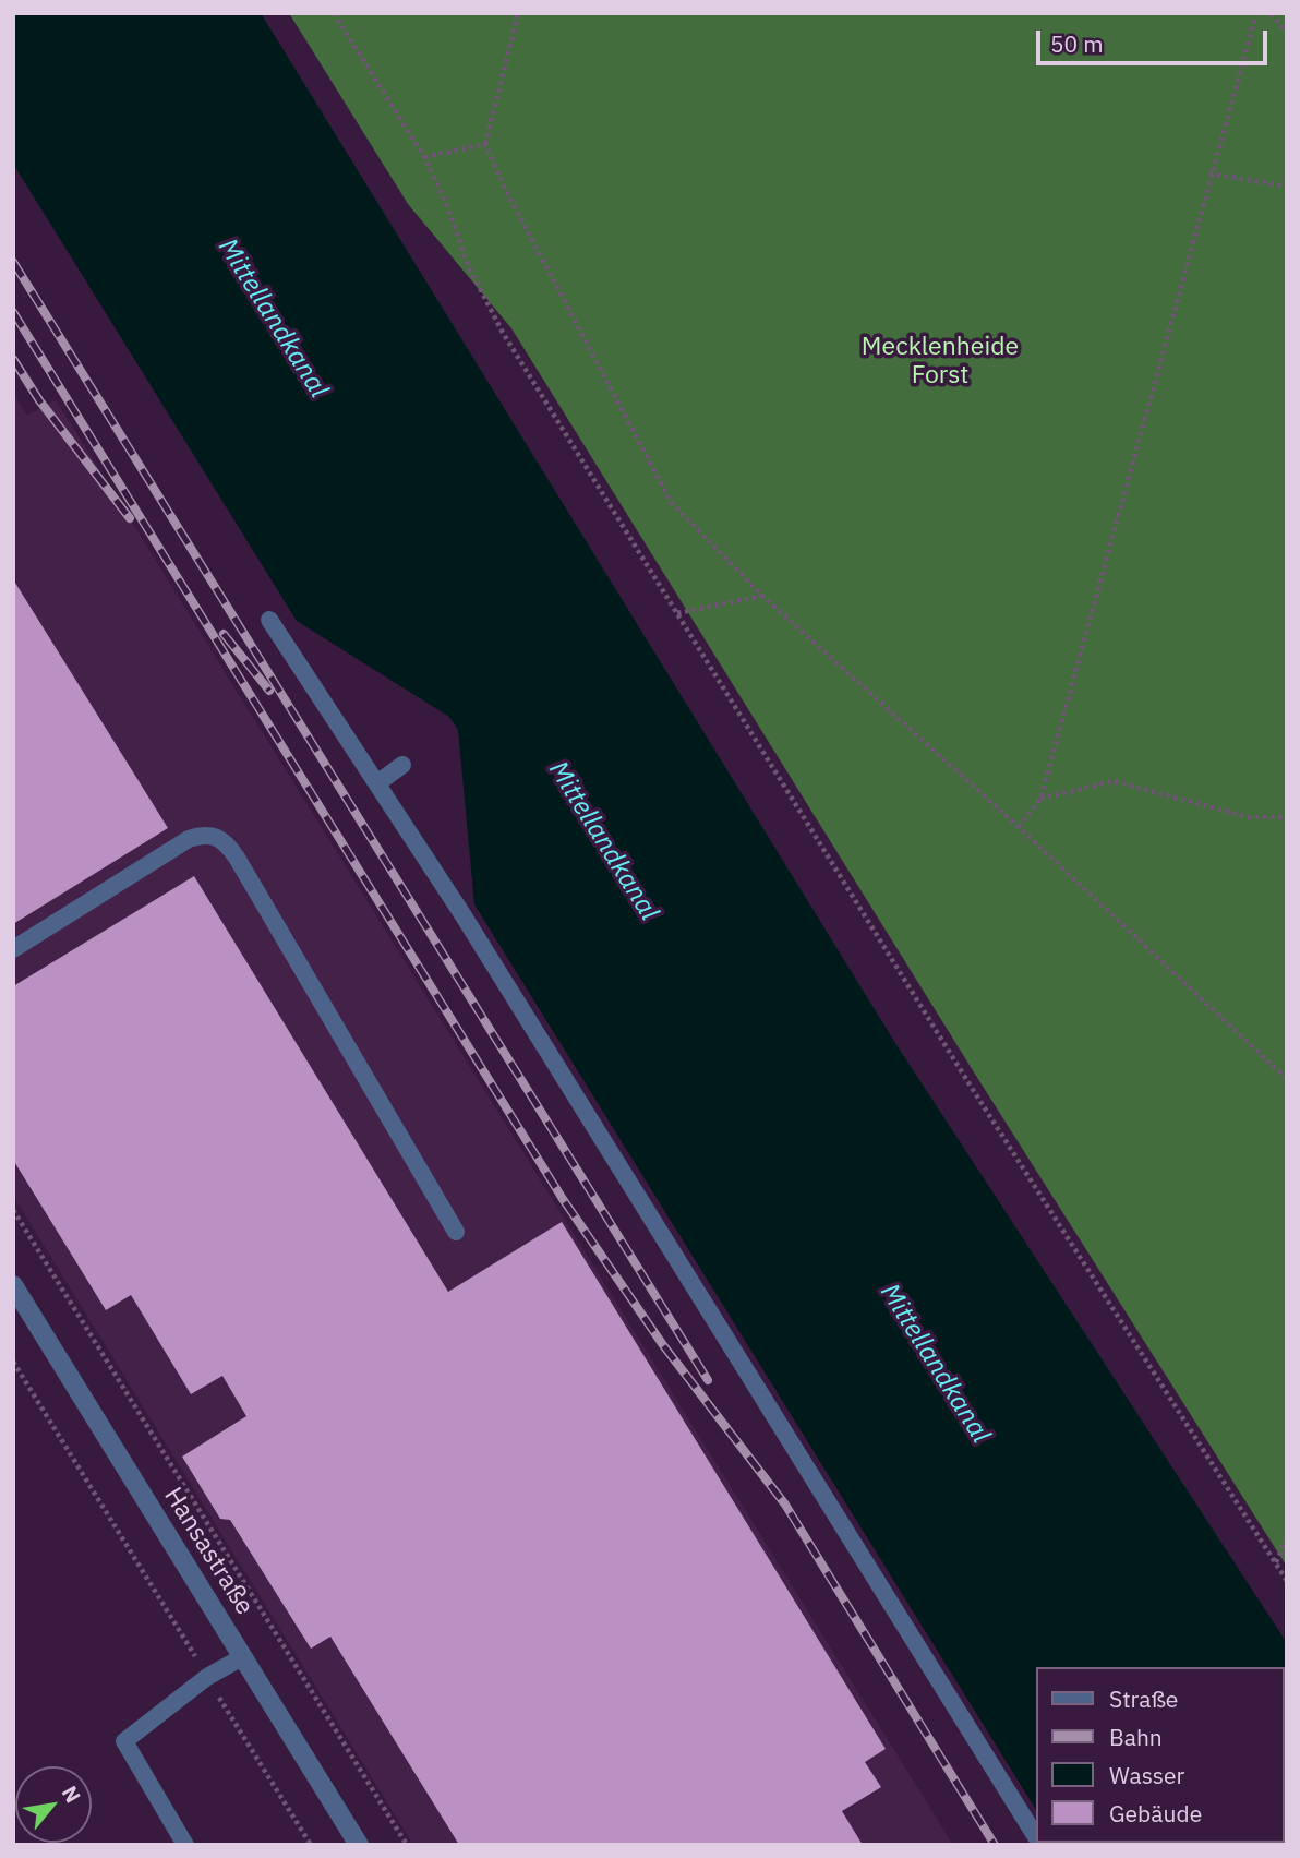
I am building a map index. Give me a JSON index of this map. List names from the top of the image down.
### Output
{
  "streets": {
    "street": ["Hansastraße"]
  },
  "water": ["Mittellandkanal"],
  "parks": ["Mecklenheide Forst"],
  "legend": [
    "Straße",
    "Bahn",
    "Wasser",
    "Gebäude"
  ],
  "scale_bar": "50 m",
  "north": "top right"
}
